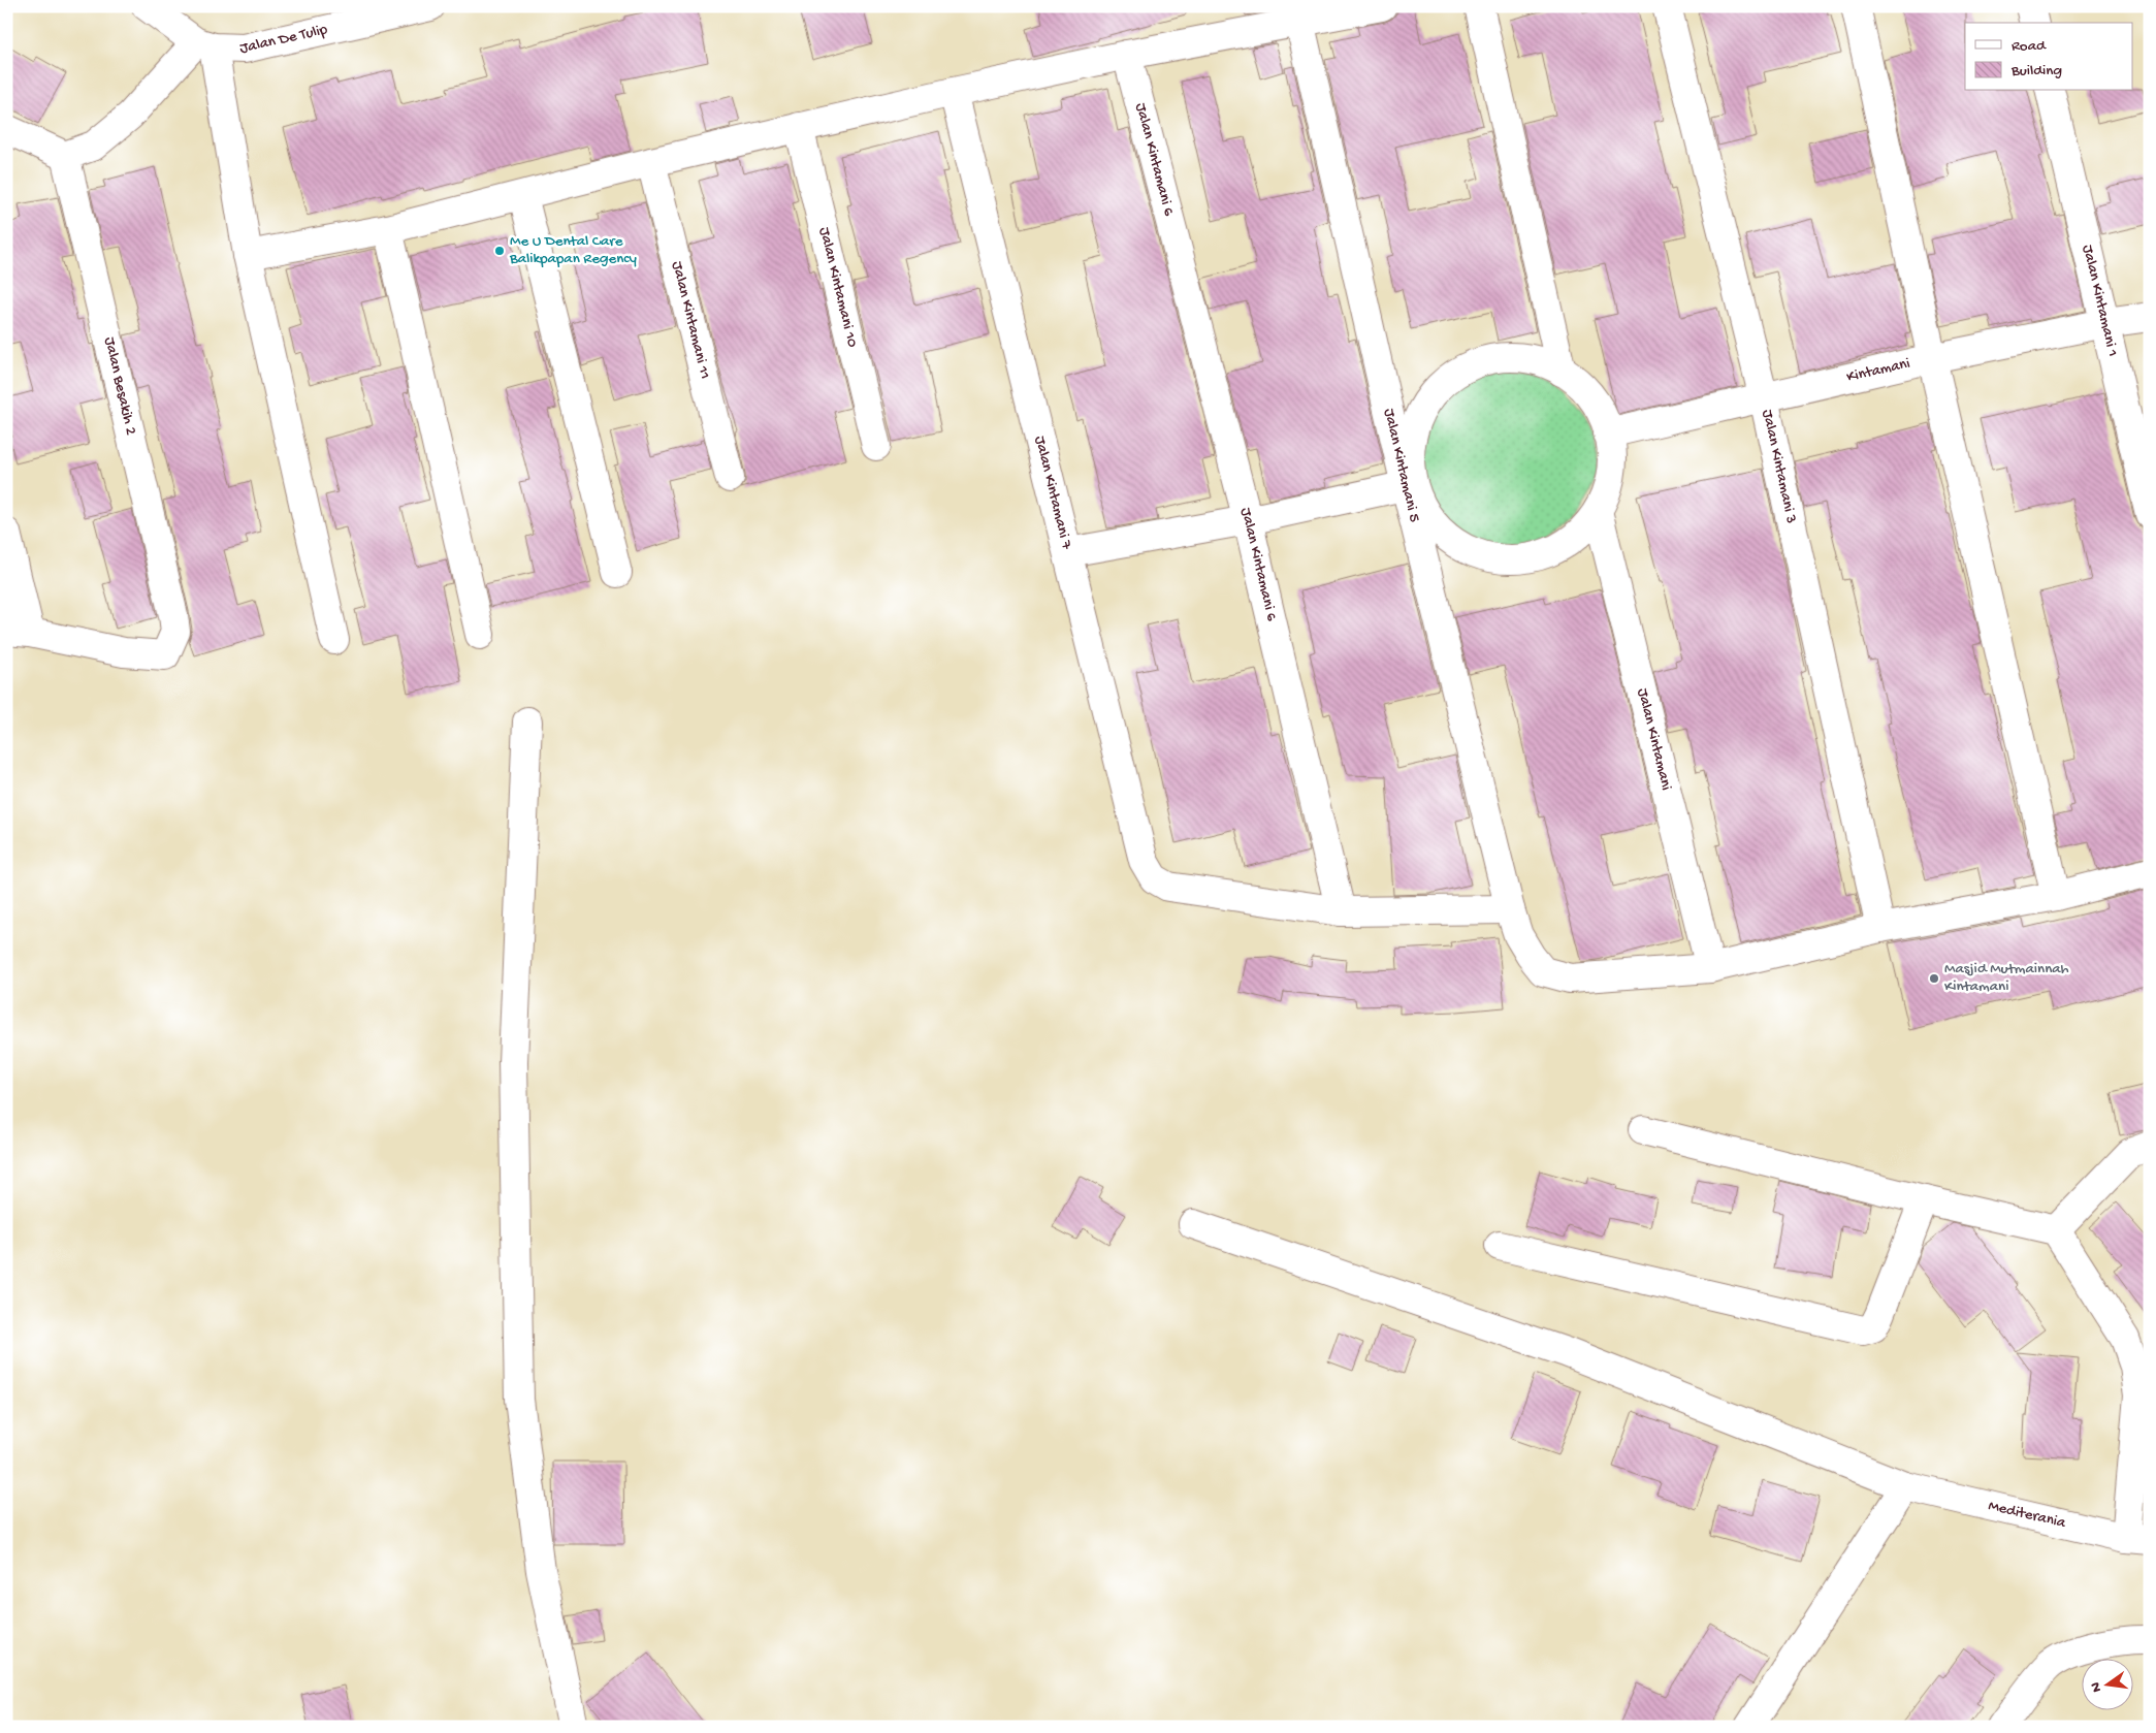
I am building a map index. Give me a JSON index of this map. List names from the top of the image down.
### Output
{
  "streets": {
    "street": [
      "Jalan De Tulip",
      "Jalan Kintamani 6",
      "Jalan Kintamani 10",
      "Jalan Kintamani 1",
      "Jalan Kintamani 11",
      "Kintamani",
      "Jalan Besakih 2",
      "Jalan Kintamani 5",
      "Jalan Kintamani 3",
      "Jalan Kintamani 7",
      "Jalan Kintamani",
      "Mediterania"
    ]
  },
  "crossings": [
    ["Jalan Kintamani 6", "Jalan Kintamani 7"],
    ["Jalan Kintamani 1", "Kintamani"],
    ["Kintamani", "Jalan Kintamani 3"],
    ["Jalan Kintamani 5", "Jalan Kintamani 3"],
    ["Jalan Kintamani 5", "Jalan Kintamani 7"],
    ["Jalan Kintamani 5", "Jalan Kintamani"]
  ],
  "places": ["Me U Dental Care Balikpapan Regency", "Masjid Mutmainnah Kintamani"],
  "legend": ["Road", "Building"],
  "north": "left"
}
